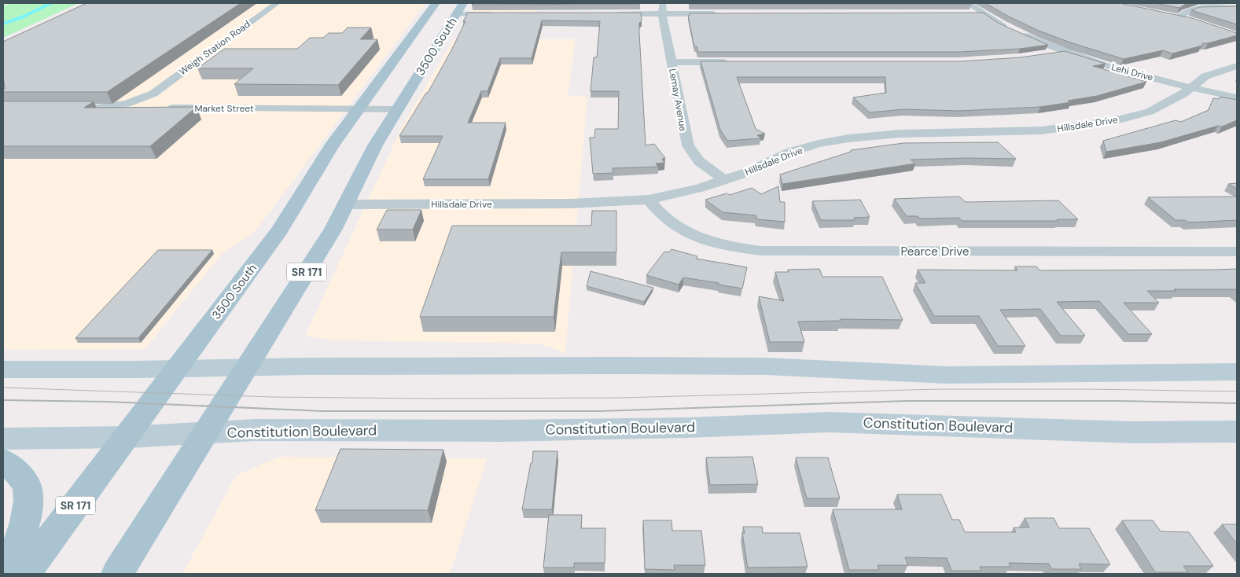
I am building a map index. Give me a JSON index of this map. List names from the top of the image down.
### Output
{
  "streets": {
    "main road": ["3500 South", "SR 171", "Constitution Boulevard"],
    "street": [
      "Weigh Station Road",
      "Lehi Drive",
      "Lemay Avenue",
      "Market Street",
      "Hillsdale Drive",
      "Pearce Drive"
    ]
  },
  "crossings": [
    ["3500 South", "Market Street"],
    ["3500 South", "Hillsdale Drive"],
    ["3500 South", "Constitution Boulevard"],
    ["Weigh Station Road", "Market Street"],
    ["Lehi Drive", "Hillsdale Drive"],
    ["Lemay Avenue", "Hillsdale Drive"],
    ["Hillsdale Drive", "Pearce Drive"]
  ]
}
